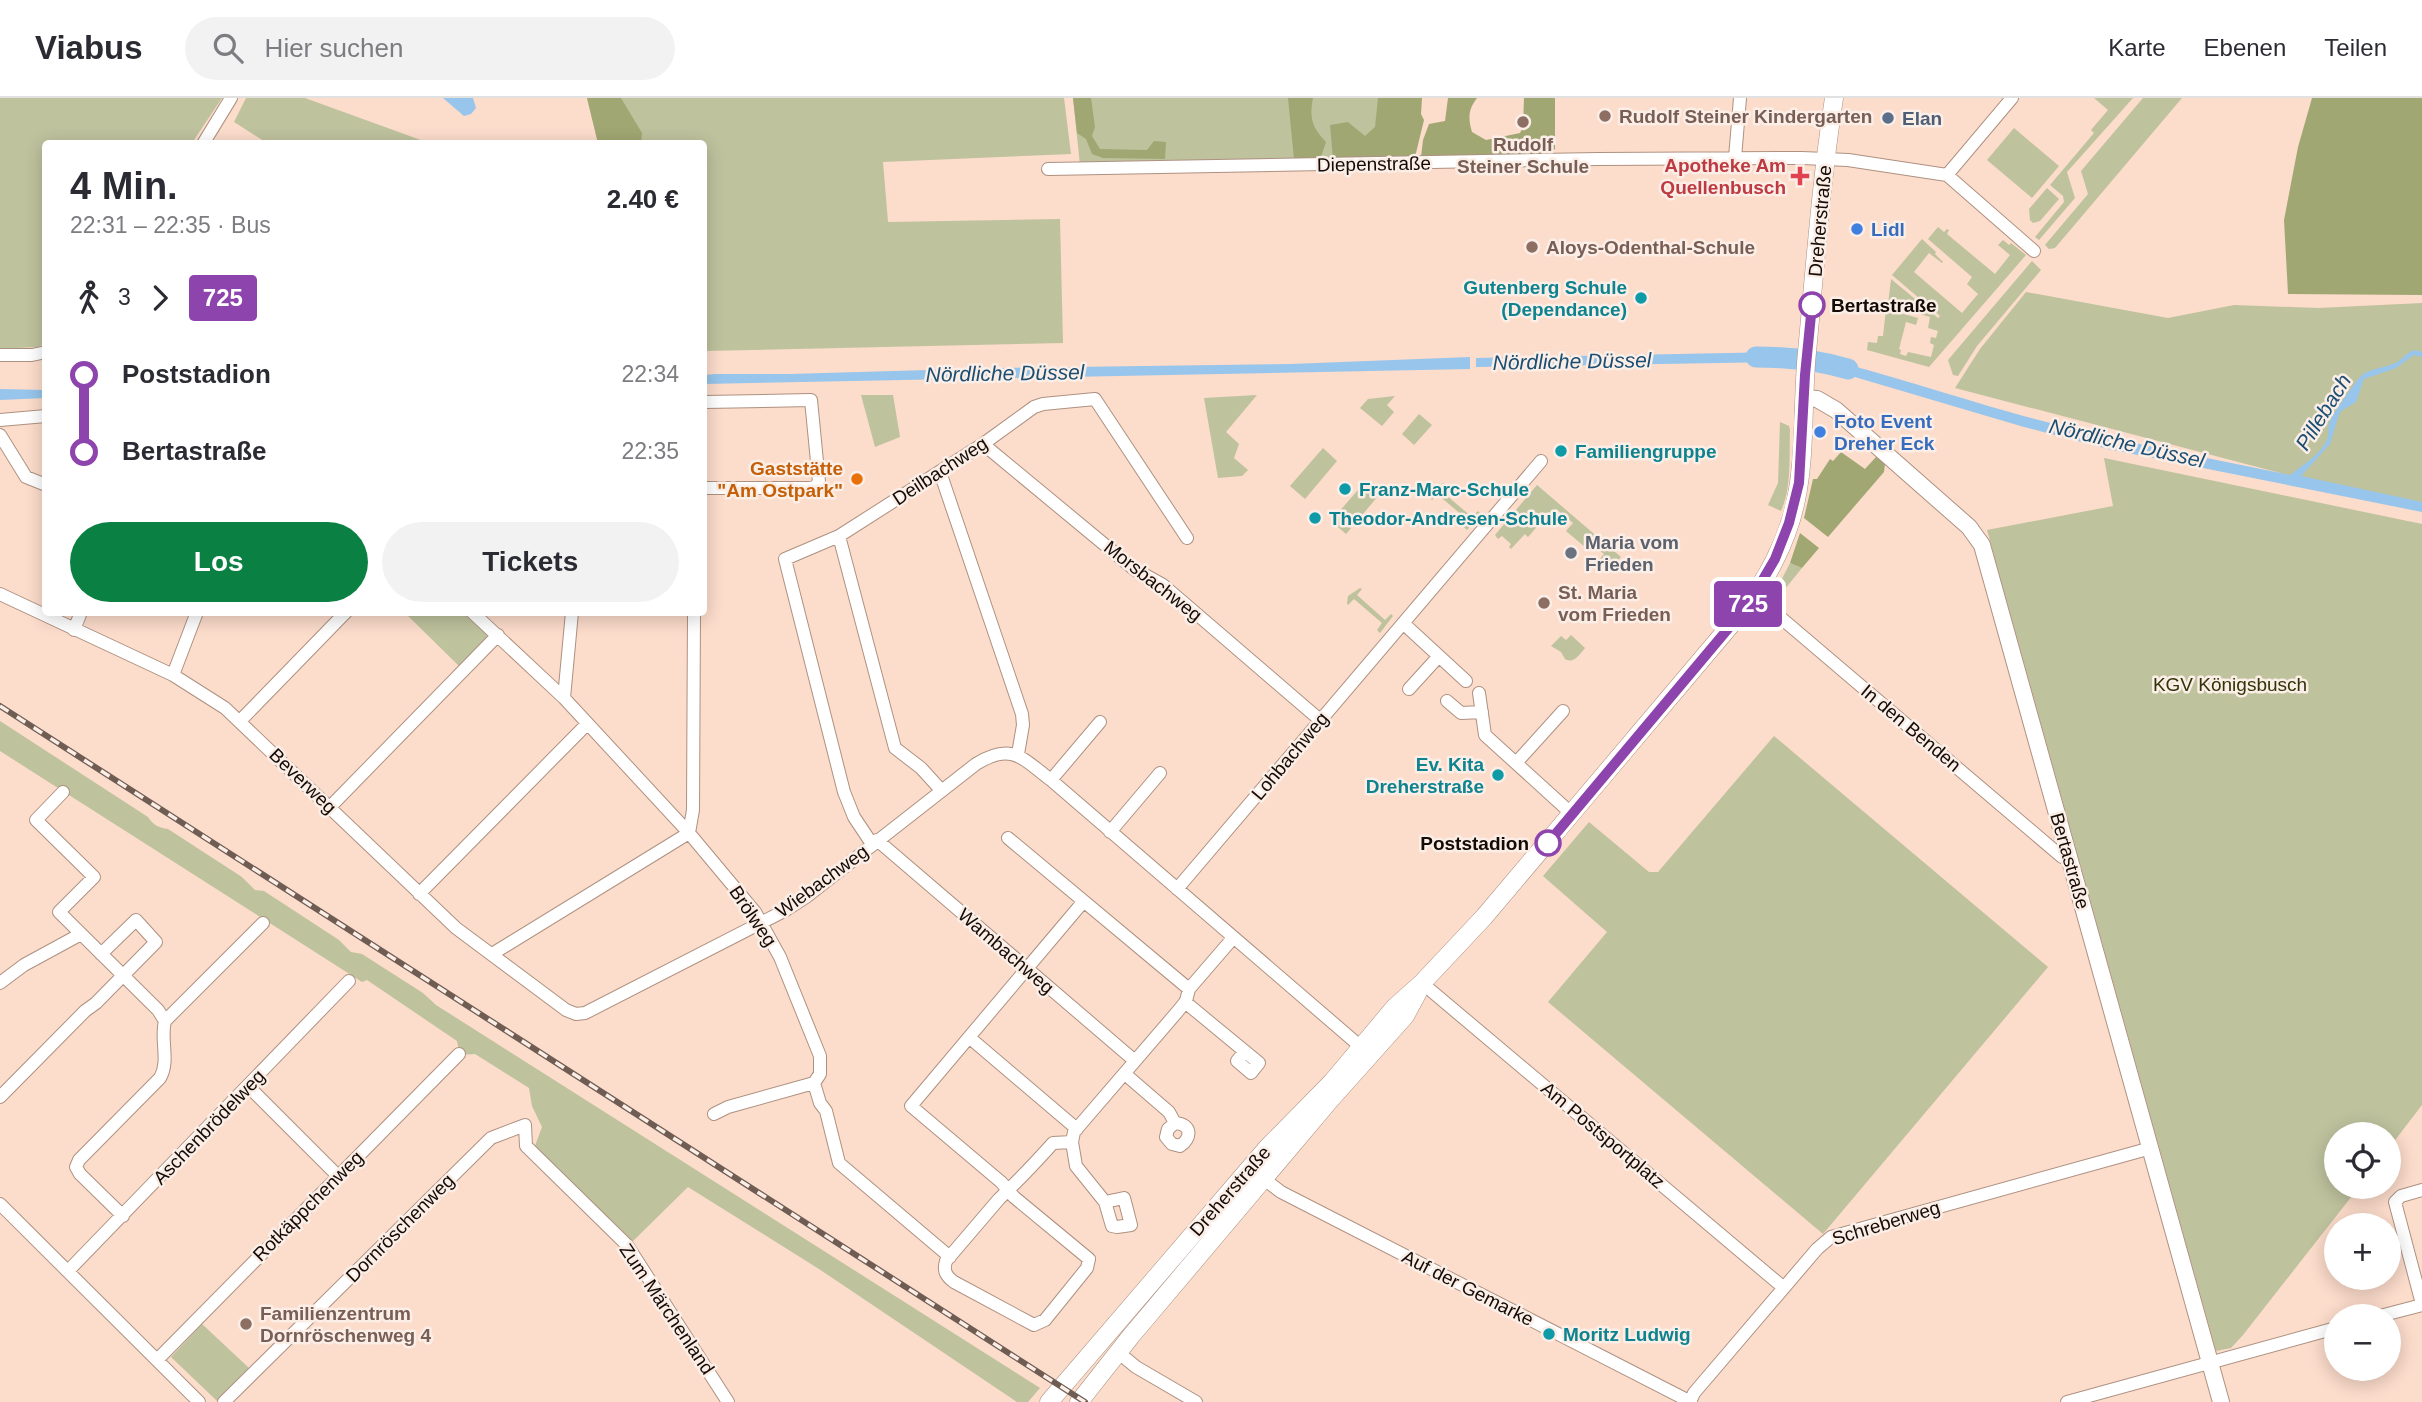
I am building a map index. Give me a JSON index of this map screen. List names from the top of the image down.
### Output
{
  "streets": {
    "main road": ["Dreherstraße"],
    "street": [
      "Diepenstraße",
      "Deilbachweg",
      "Morsbachweg",
      "In den Benden",
      "Lohbachweg",
      "Beverweg",
      "Bertastraße",
      "Wiebachweg",
      "Brölweg",
      "Wambachweg",
      "Aschenbrödelweg",
      "Am Postsportplatz",
      "Rotkäppchenweg",
      "Schreberweg",
      "Dornröschenweg",
      "Auf der Gemarke",
      "Zum Märchenland"
    ]
  },
  "crossings": [
    ["Diepenstraße", "Dreherstraße"],
    ["Dreherstraße", "In den Benden"],
    ["Dreherstraße", "Bertastraße"],
    ["Dreherstraße", "Am Postsportplatz"],
    ["Dreherstraße", "Auf der Gemarke"],
    ["Deilbachweg", "Morsbachweg"],
    ["Deilbachweg", "Wambachweg"],
    ["Morsbachweg", "Lohbachweg"],
    ["In den Benden", "Bertastraße"],
    ["Beverweg", "Wiebachweg"],
    ["Bertastraße", "Schreberweg"],
    ["Wiebachweg", "Brölweg"],
    ["Wiebachweg", "Wambachweg"],
    ["Am Postsportplatz", "Schreberweg"],
    ["Schreberweg", "Auf der Gemarke"],
    ["Dornröschenweg", "Zum Märchenland"]
  ],
  "water": ["Nördliche Düssel", "Pillebach"],
  "parks": ["KGV Königsbusch"],
  "places": {
    "other": [
      "Rudolf Steiner Kindergarten",
      "Elan",
      "Rudolf Steiner Schule",
      "Lidl",
      "Aloys-Odenthal-Schule",
      "Gutenberg Schule (Dependance)",
      "Bertastraße",
      "Foto Event Dreher Eck",
      "Familiengruppe",
      "Gaststätte \"Am Ostpark\"",
      "Franz-Marc-Schule",
      "Theodor-Andresen-Schule",
      "Maria vom Frieden",
      "St. Maria vom Frieden",
      "Ev. Kita Dreherstraße",
      "Poststadion",
      "Familienzentrum Dornröschenweg 4",
      "Moritz Ludwig"
    ],
    "health": ["Apotheke Am Quellenbusch"]
  },
  "lines": ["bus line 725"],
  "page": {
    "header": "Viabus",
    "search": "Hier suchen",
    "nav": ["Karte", "Ebenen", "Teilen"],
    "on_map": "725",
    "heading": ["4 Min.", "22:31 – 22:35 · Bus", "2.40 €"],
    "legs": ["3", "725"],
    "list": [
      {
        "name": "Poststadion",
        "value": "22:34"
      },
      {
        "name": "Bertastraße",
        "value": "22:35"
      }
    ],
    "buttons": ["Los", "Tickets"],
    "map_buttons": ["+", "−"]
  }
}
